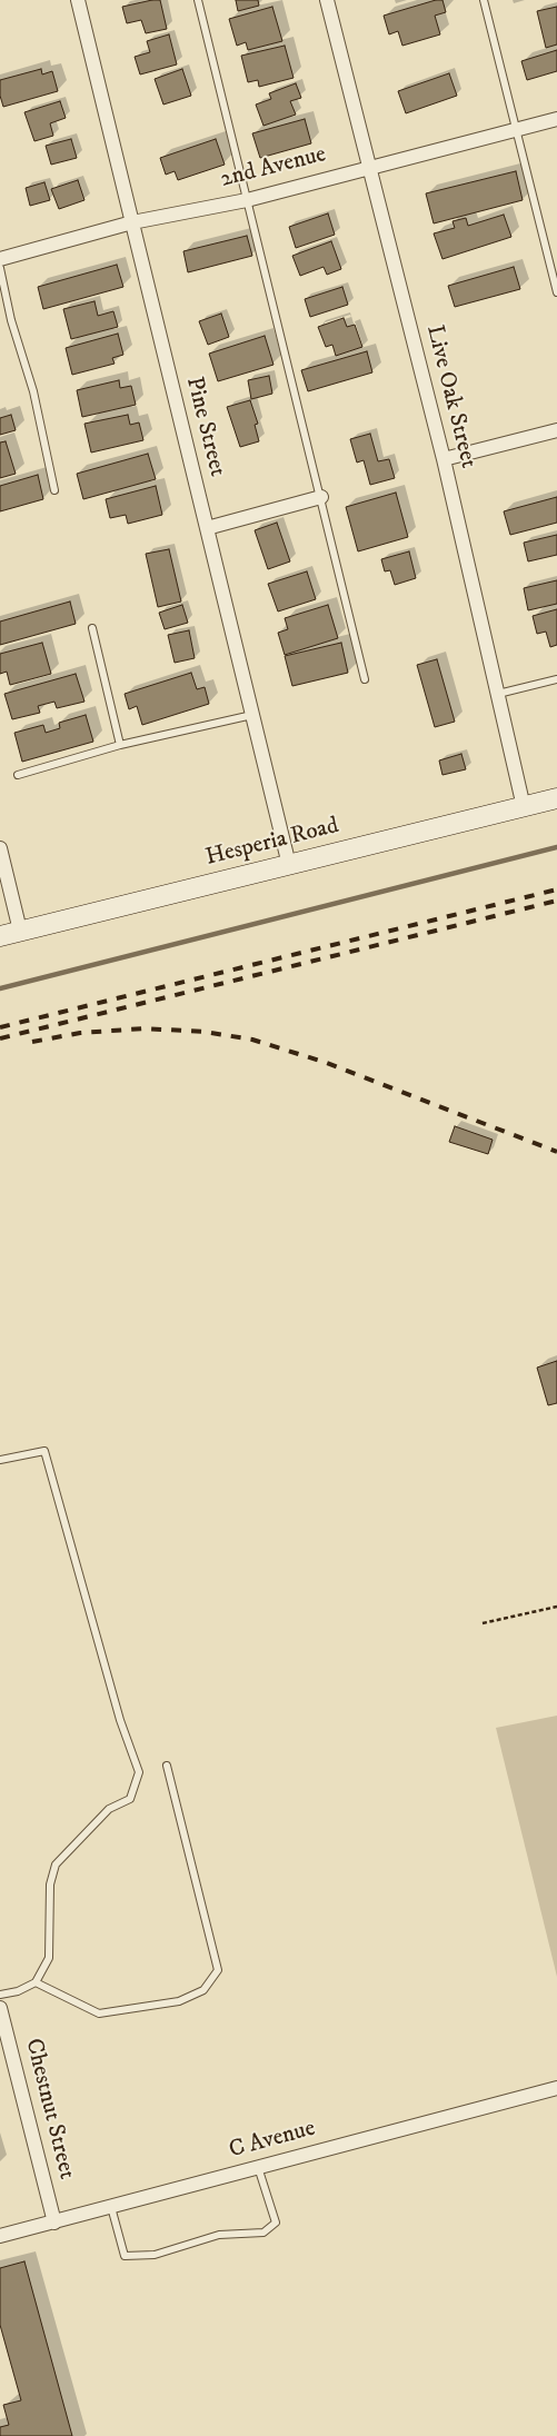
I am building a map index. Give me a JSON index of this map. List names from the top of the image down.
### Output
{
  "streets": {
    "main road": ["Hesperia Road"],
    "street": [
      "2nd Avenue",
      "Live Oak Street",
      "Pine Street",
      "Chestnut Street",
      "C Avenue"
    ]
  },
  "crossings": [
    ["2nd Avenue", "Live Oak Street"],
    ["2nd Avenue", "Pine Street"],
    ["Live Oak Street", "Hesperia Road"],
    ["Pine Street", "Hesperia Road"],
    ["Chestnut Street", "C Avenue"]
  ]
}
